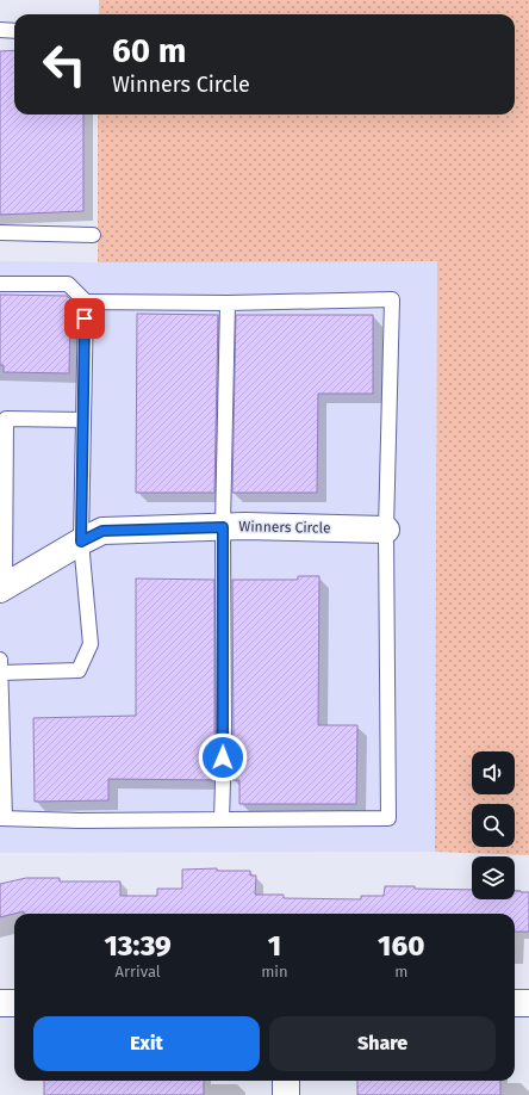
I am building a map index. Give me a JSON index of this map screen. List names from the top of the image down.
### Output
{
  "streets": {
    "street": ["Winners Circle"]
  },
  "page": {
    "turn": ["60 m", "Winners Circle"],
    "eta": [
      "13:39",
      "Arrival",
      "1",
      "min",
      "160",
      "m"
    ],
    "buttons": ["Exit", "Share"]
  }
}
